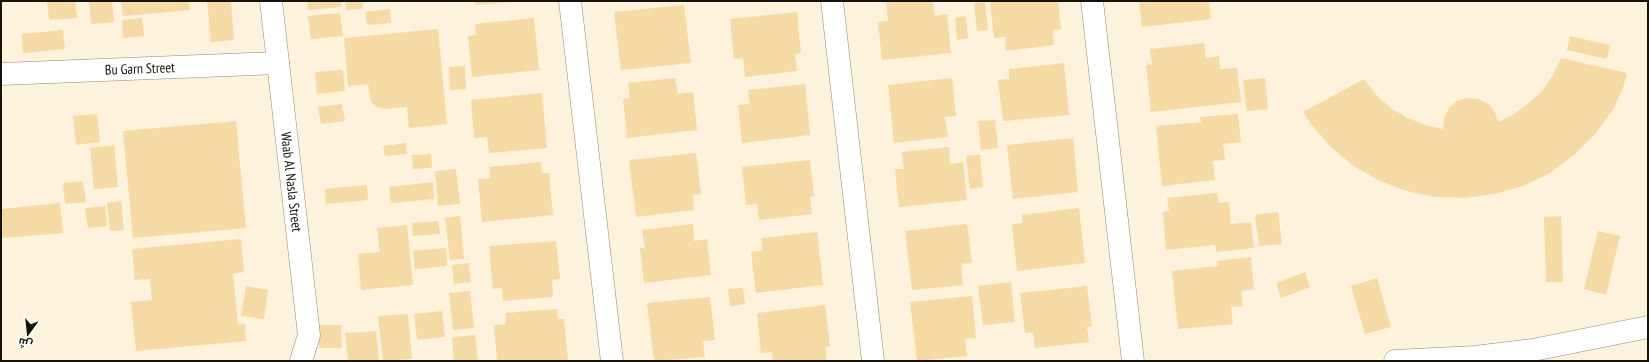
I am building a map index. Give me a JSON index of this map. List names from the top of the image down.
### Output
{
  "streets": {
    "street": ["Bu Garn Street", "Waab Al Nasla Street"]
  },
  "crossings": [
    ["Bu Garn Street", "Waab Al Nasla Street"]
  ],
  "north": "bottom"
}
